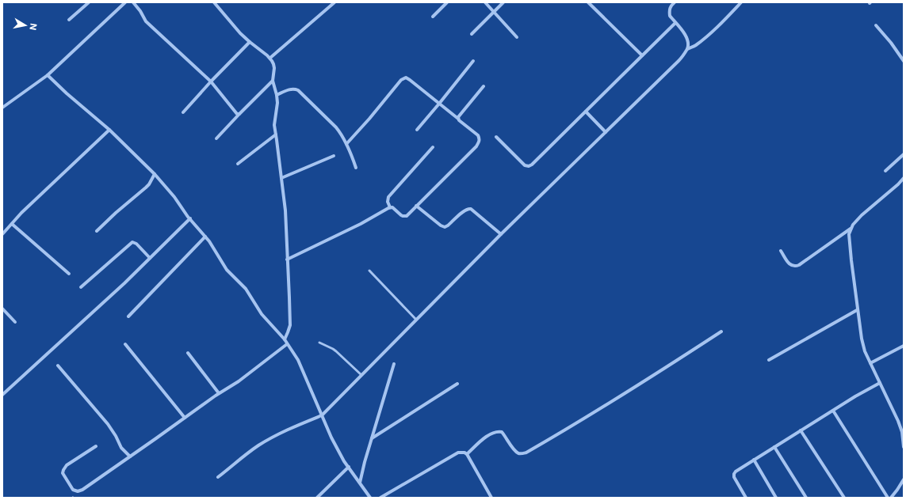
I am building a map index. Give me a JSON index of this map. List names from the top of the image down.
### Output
{
  "north": "right"
}
